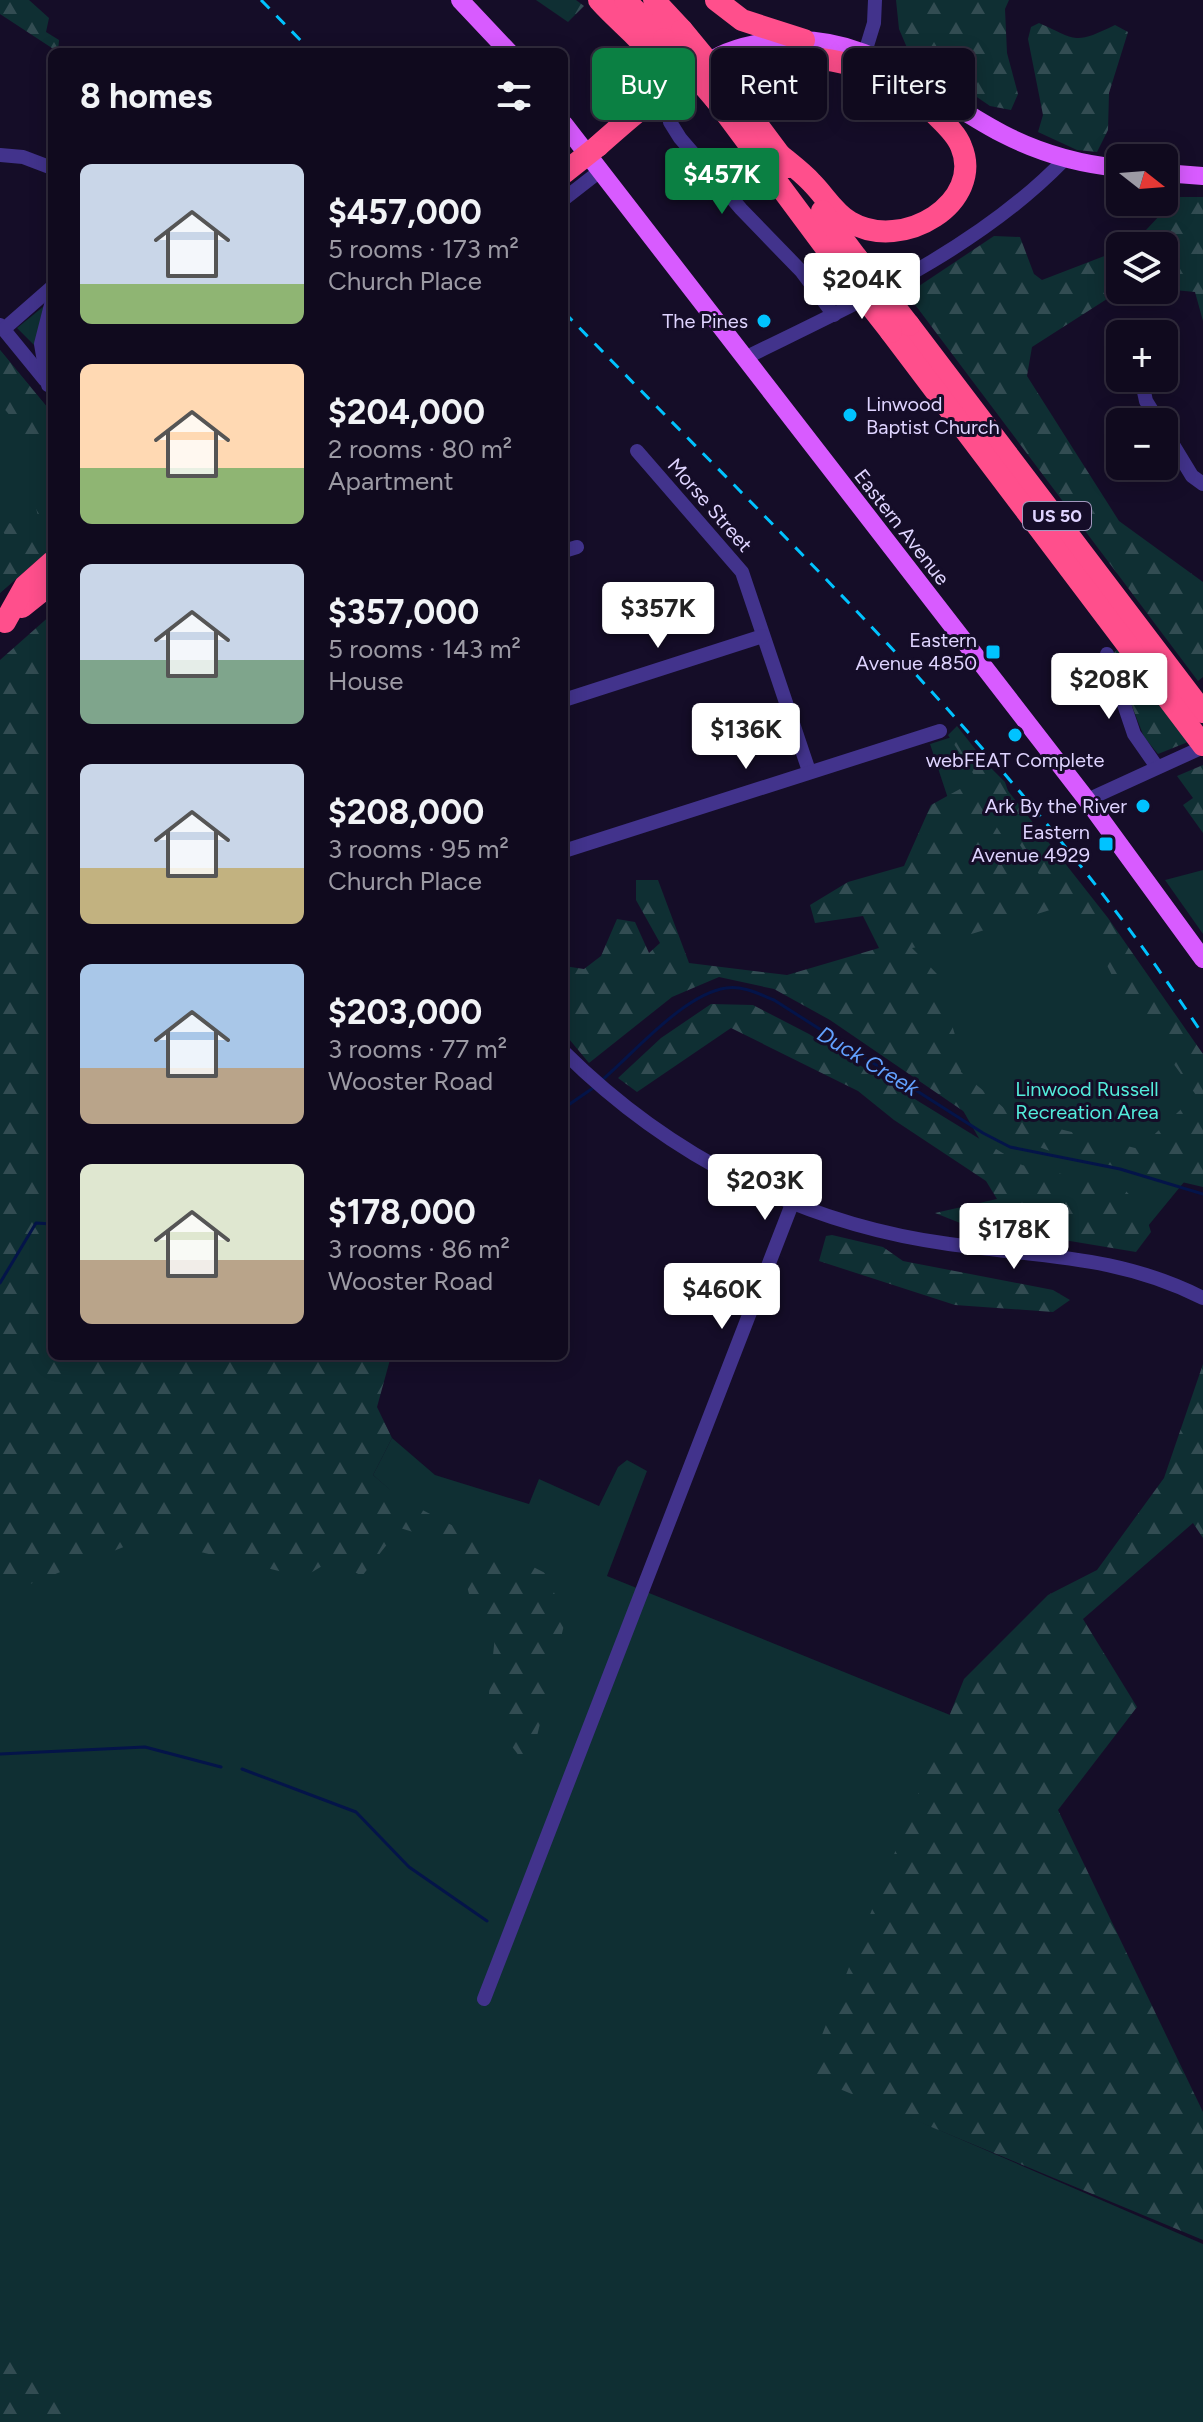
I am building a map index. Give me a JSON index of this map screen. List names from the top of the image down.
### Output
{
  "streets": {
    "highway": ["US 50"],
    "main road": ["Eastern Avenue"],
    "street": ["Morse Street"]
  },
  "water": ["Duck Creek"],
  "parks": ["Linwood Russell Recreation Area"],
  "places": {
    "other": [
      "The Pines",
      "Linwood Baptist Church",
      "webFEAT Complete",
      "Ark By the River"
    ],
    "transit": ["Eastern Avenue 4850", "Eastern Avenue 4929"]
  },
  "north": "right",
  "page": {
    "chip": ["Buy", "Rent", "Filters"],
    "heading": "8 homes",
    "map_buttons": ["+", "−"],
    "list": [
      {
        "name": "$457,000",
        "note": "5 rooms · 173 m² · Church Place"
      },
      {
        "name": "$204,000",
        "note": "2 rooms · 80 m² · Apartment"
      },
      {
        "name": "$357,000",
        "note": "5 rooms · 143 m² · House"
      },
      {
        "name": "$208,000",
        "note": "3 rooms · 95 m² · Church Place"
      },
      {
        "name": "$203,000",
        "note": "3 rooms · 77 m² · Wooster Road"
      },
      {
        "name": "$178,000",
        "note": "3 rooms · 86 m² · Wooster Road"
      }
    ],
    "price": [
      "$457K",
      "$204K",
      "$357K",
      "$208K",
      "$136K",
      "$203K",
      "$178K",
      "$460K"
    ]
  }
}
